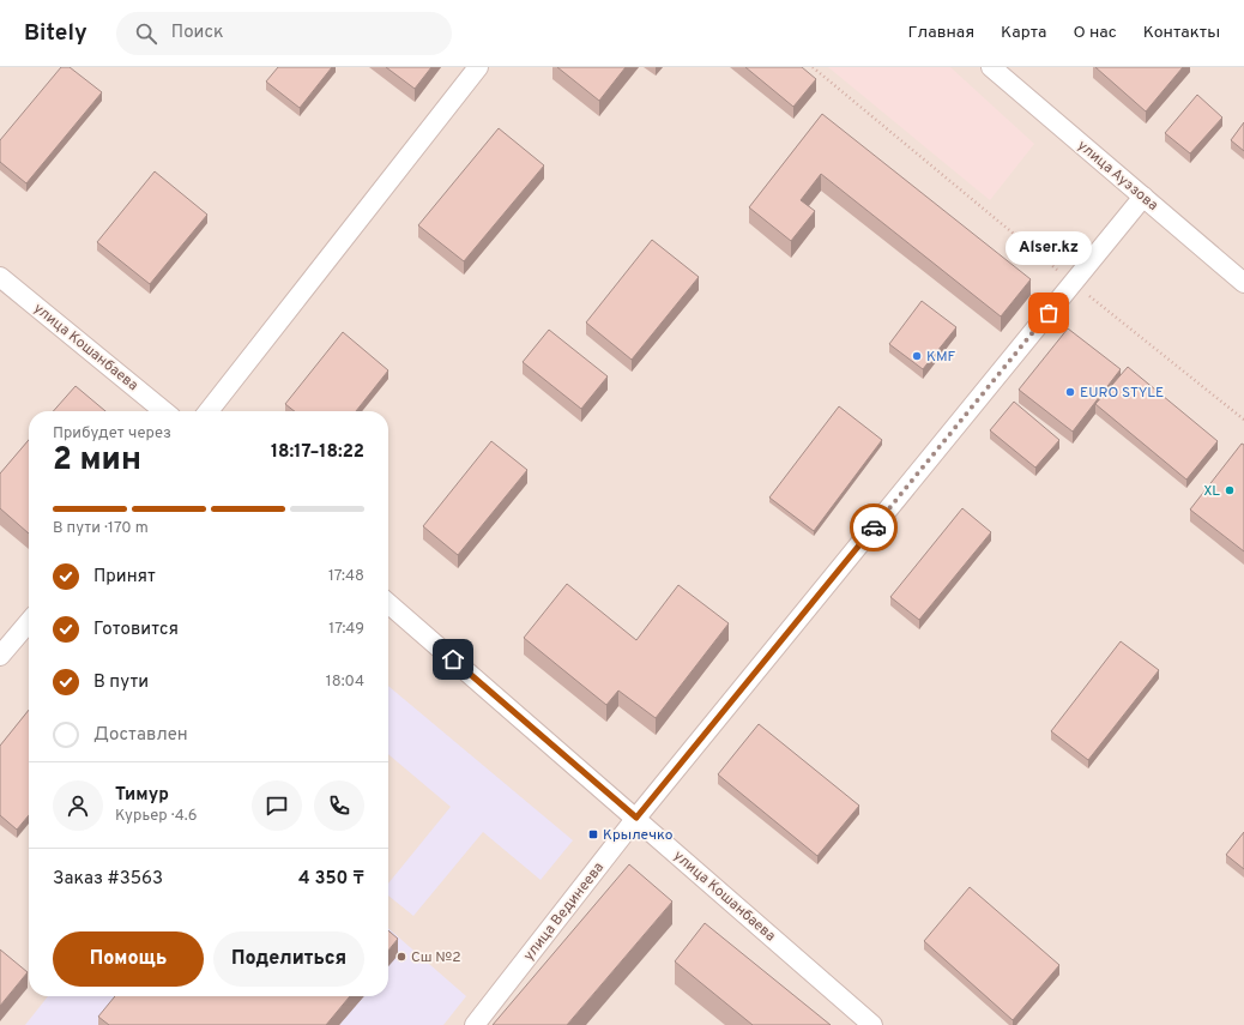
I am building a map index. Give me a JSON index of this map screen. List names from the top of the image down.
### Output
{
  "streets": {
    "street": ["улица Ауэзова", "улица Кошанбаева", "улица Вединеева"]
  },
  "crossings": [
    ["улица Ауэзова", "улица Вединеева"],
    ["улица Кошанбаева", "улица Вединеева"]
  ],
  "places": {
    "other": [
      "Alser.kz",
      "KMF",
      "EURO STYLE",
      "XL",
      "Сш №2"
    ],
    "transit": ["Крылечко"]
  },
  "page": {
    "header": "Bitely",
    "search": "Поиск",
    "nav": [
      "Главная",
      "Карта",
      "О нас",
      "Контакты"
    ],
    "bubble": "Alser.kz",
    "heading": ["2 мин", "Прибудет через", "18:17–18:22"],
    "panel": [
      "Тимур",
      "Курьер · 4.6",
      "Заказ #3563",
      "4 350 ₸"
    ],
    "bar": "В пути · 170 m",
    "list": [
      ["Принят", "17:48"],
      ["Готовится", "17:49"],
      ["В пути", "18:04"],
      "Доставлен"
    ],
    "buttons": ["Помощь", "Поделиться"]
  }
}
